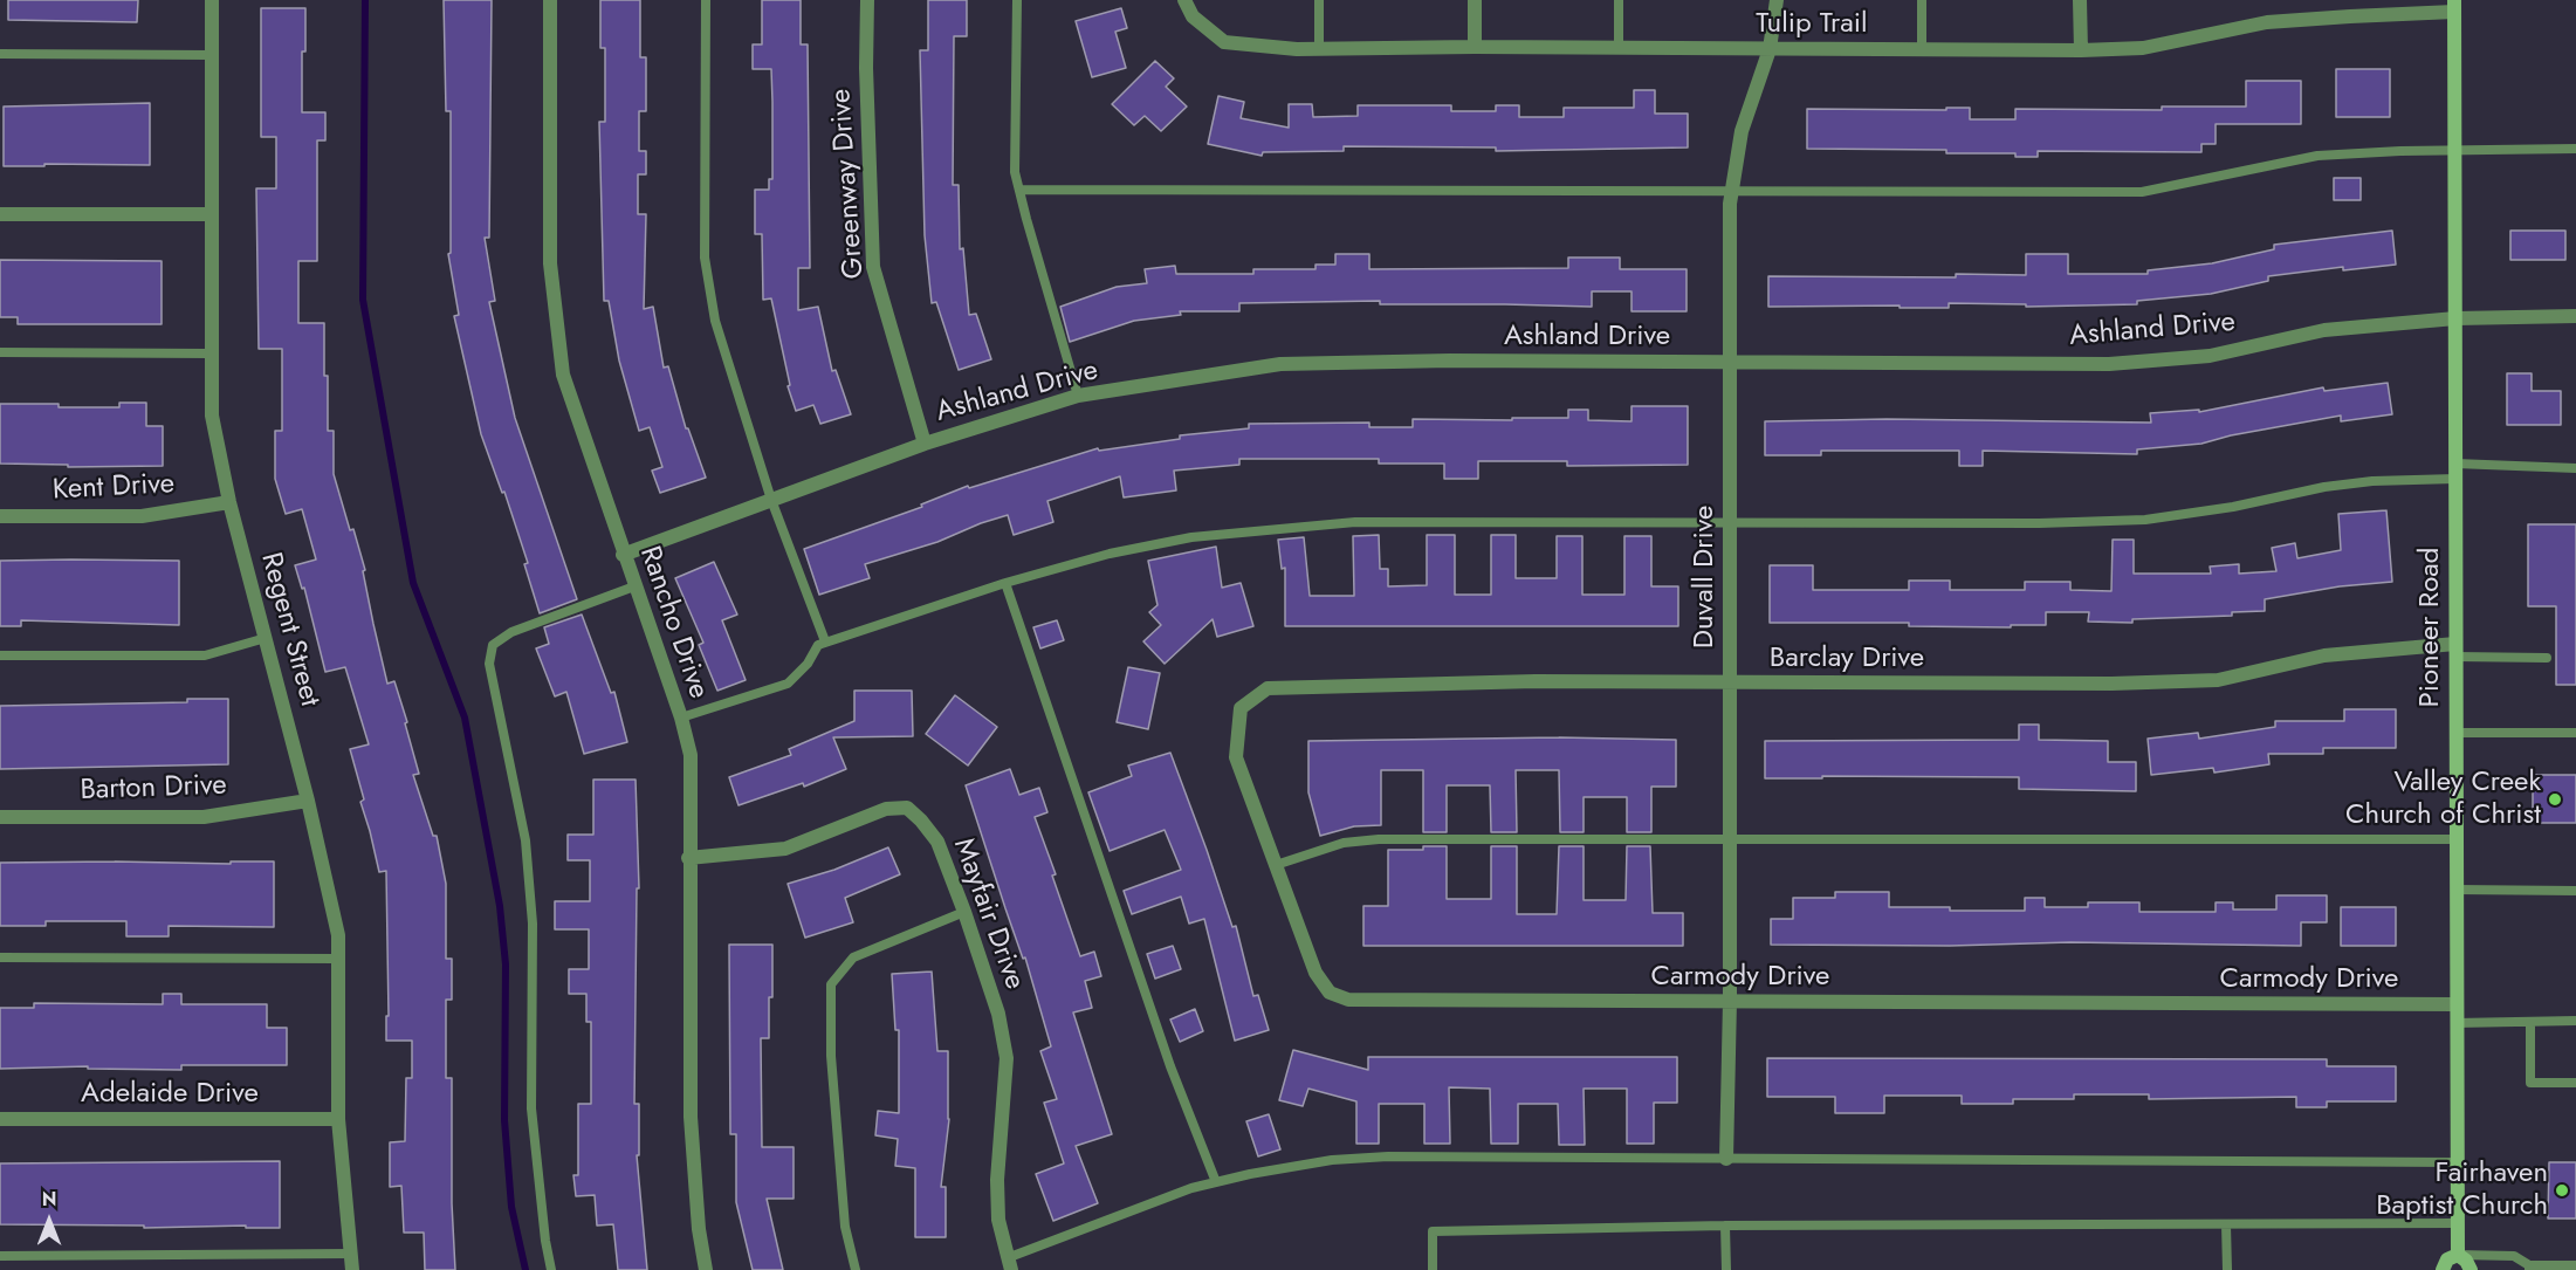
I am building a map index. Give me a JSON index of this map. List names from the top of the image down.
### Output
{
  "streets": {
    "main road": ["Pioneer Road"],
    "street": [
      "Tulip Trail",
      "Greenway Drive",
      "Ashland Drive",
      "Kent Drive",
      "Duvall Drive",
      "Rancho Drive",
      "Regent Street",
      "Barclay Drive",
      "Barton Drive",
      "Mayfair Drive",
      "Carmody Drive",
      "Adelaide Drive"
    ]
  },
  "crossings": [
    ["Tulip Trail", "Duvall Drive"],
    ["Tulip Trail", "Pioneer Road"],
    ["Greenway Drive", "Ashland Drive"],
    ["Ashland Drive", "Duvall Drive"],
    ["Ashland Drive", "Rancho Drive"],
    ["Ashland Drive", "Pioneer Road"],
    ["Kent Drive", "Regent Street"],
    ["Duvall Drive", "Barclay Drive"],
    ["Duvall Drive", "Carmody Drive"],
    ["Rancho Drive", "Mayfair Drive"],
    ["Pioneer Road", "Barclay Drive"],
    ["Pioneer Road", "Carmody Drive"],
    ["Regent Street", "Barton Drive"],
    ["Regent Street", "Adelaide Drive"],
    ["Barclay Drive", "Carmody Drive"]
  ],
  "places": ["Valley Creek Church of Christ", "Fairhaven Baptist Church"],
  "north": "top"
}
